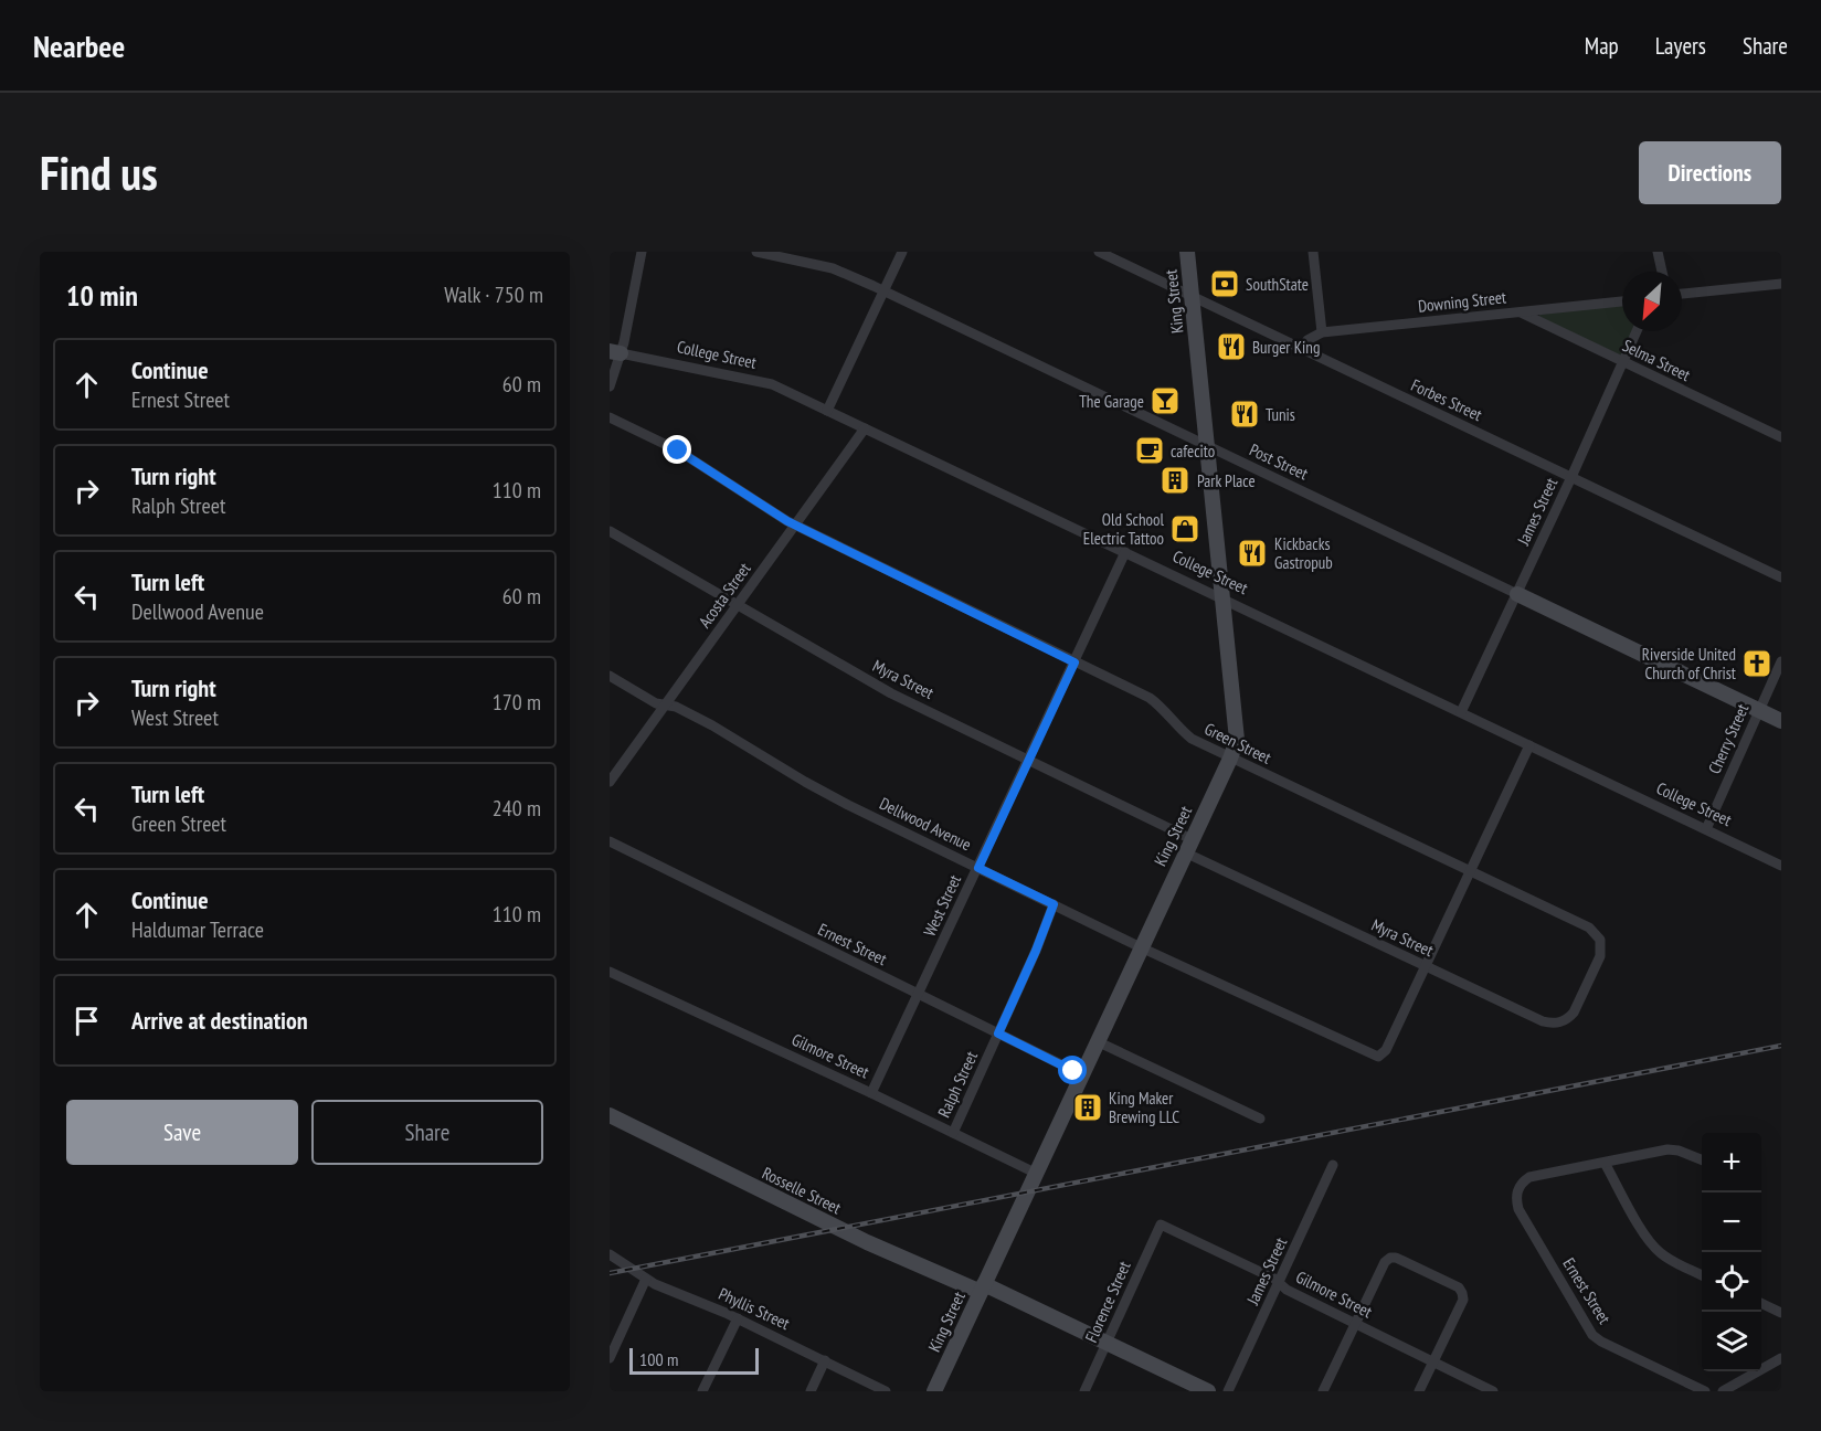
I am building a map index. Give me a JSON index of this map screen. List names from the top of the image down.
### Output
{
  "streets": {
    "main road": ["King Street", "Post Street", "Rosselle Street"],
    "street": [
      "Downing Street",
      "College Street",
      "Selma Street",
      "Forbes Street",
      "James Street",
      "Acosta Street",
      "Myra Street",
      "Cherry Street",
      "Green Street",
      "Dellwood Avenue",
      "West Street",
      "Ernest Street",
      "Gilmore Street",
      "Ralph Street",
      "Florence Street",
      "Phyllis Street"
    ]
  },
  "crossings": [
    ["King Street", "College Street"],
    ["King Street", "Forbes Street"],
    ["King Street", "Post Street"],
    ["King Street", "Myra Street"],
    ["King Street", "Green Street"],
    ["King Street", "Dellwood Avenue"],
    ["King Street", "Ernest Street"],
    ["King Street", "Gilmore Street"],
    ["King Street", "Rosselle Street"],
    ["Downing Street", "Selma Street"],
    ["College Street", "James Street"],
    ["College Street", "Acosta Street"],
    ["College Street", "Cherry Street"],
    ["College Street", "West Street"],
    ["Selma Street", "James Street"],
    ["Forbes Street", "James Street"],
    ["Post Street", "James Street"],
    ["Post Street", "Cherry Street"],
    ["James Street", "Gilmore Street"],
    ["Acosta Street", "Myra Street"],
    ["Acosta Street", "Green Street"],
    ["Acosta Street", "Dellwood Avenue"],
    ["Myra Street", "Green Street"],
    ["Myra Street", "Dellwood Avenue"],
    ["Myra Street", "West Street"],
    ["Green Street", "West Street"],
    ["Dellwood Avenue", "West Street"],
    ["Dellwood Avenue", "Ralph Street"],
    ["West Street", "Ernest Street"],
    ["West Street", "Gilmore Street"],
    ["Ernest Street", "Ralph Street"],
    ["Gilmore Street", "Ralph Street"],
    ["Gilmore Street", "Florence Street"],
    ["Rosselle Street", "Florence Street"]
  ],
  "places": {
    "bank": ["SouthState"],
    "restaurant": ["Burger King", "Tunis", "Kickbacks Gastropub"],
    "bar": ["The Garage"],
    "cafe": ["cafecito"],
    "building": ["Park Place", "King Maker Brewing LLC"],
    "shop": ["Old School Electric Tattoo"],
    "church": ["Riverside United Church of Christ"]
  },
  "scale_bar": "100 m",
  "north": "bottom left",
  "page": {
    "header": "Nearbee",
    "nav": ["Map", "Layers", "Share"],
    "buttons": [
      "Directions",
      ["Save", "Share"]
    ],
    "title": "Find us",
    "heading": ["10 min", "Walk · 750 m"],
    "list": [
      ["Continue", "Ernest Street", "60 m"],
      ["Turn right", "Ralph Street", "110 m"],
      ["Turn left", "Dellwood Avenue", "60 m"],
      ["Turn right", "West Street", "170 m"],
      ["Turn left", "Green Street", "240 m"],
      ["Continue", "Haldumar Terrace", "110 m"],
      "Arrive at destination"
    ],
    "map_buttons": ["+", "−"],
    "scale": "100 m"
  }
}
